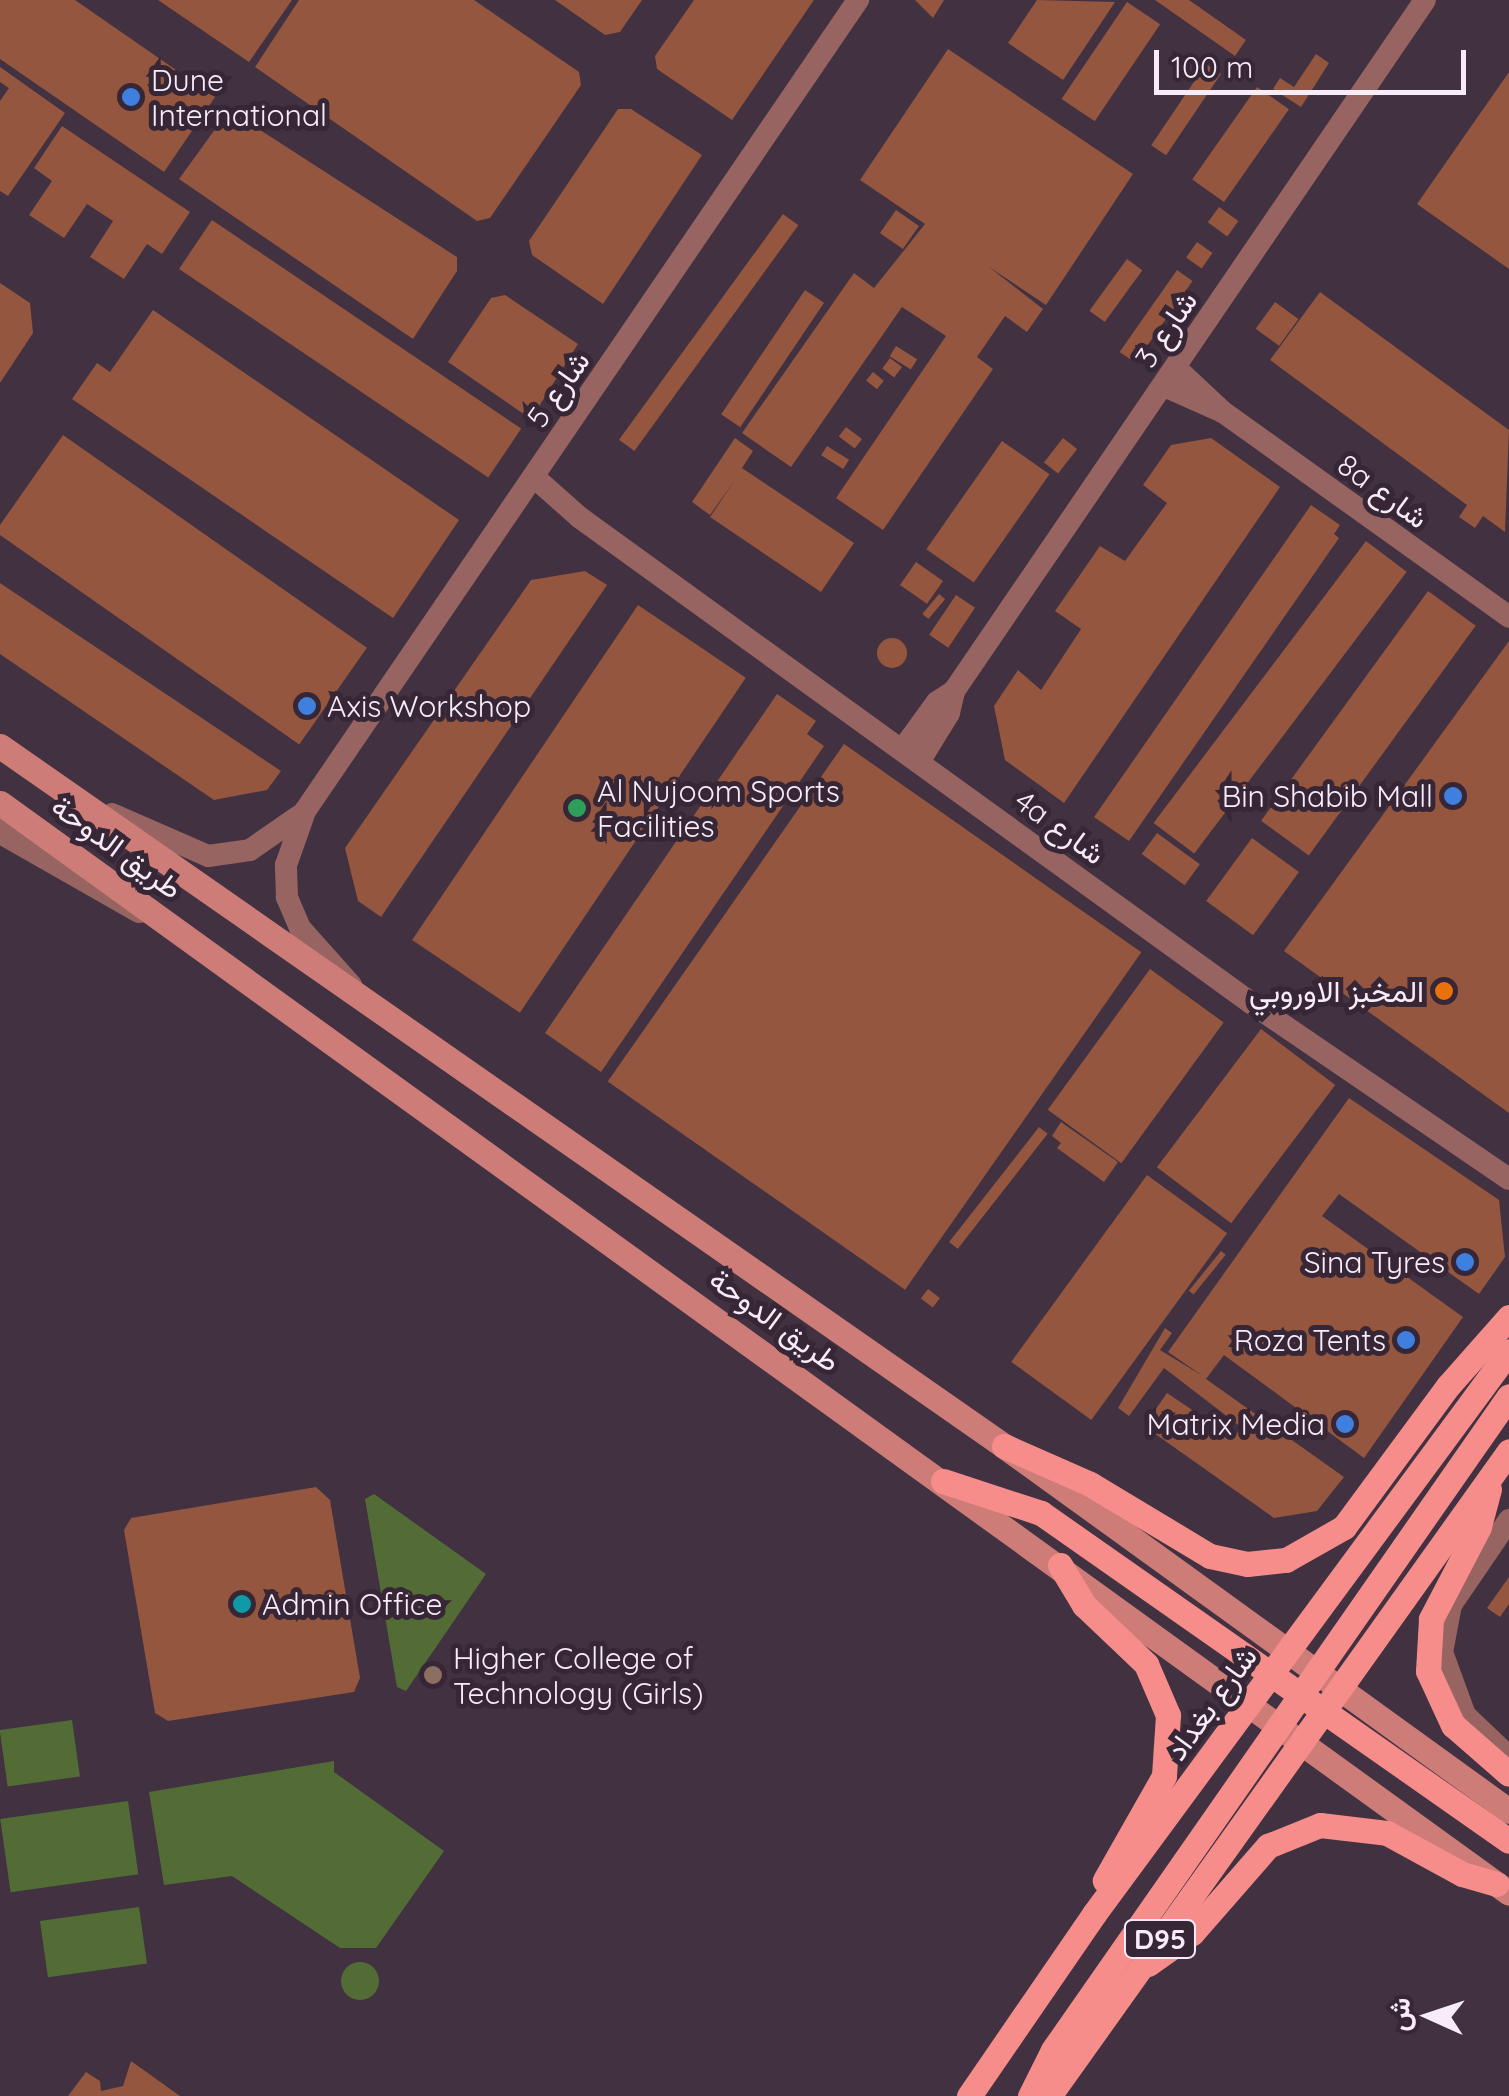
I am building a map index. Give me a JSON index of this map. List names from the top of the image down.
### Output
{
  "streets": {
    "main road": ["طريق الدوحة", "شارع بغداد", "D95"],
    "street": [
      "شارع 3",
      "شارع 5",
      "8a شارع",
      "4a شارع"
    ]
  },
  "crossings": [
    ["شارع 3", "8a شارع"],
    ["شارع 3", "4a شارع"],
    ["شارع 5", "4a شارع"],
    ["شارع 5", "طريق الدوحة"],
    ["طريق الدوحة", "شارع بغداد"],
    ["طريق الدوحة", "D95"]
  ],
  "places": [
    "Dune International",
    "Axis Workshop",
    "Bin Shabib Mall",
    "Al Nujoom Sports Facilities",
    "المخبز الاوروبي",
    "Sina Tyres",
    "Roza Tents",
    "Matrix Media",
    "Admin Office",
    "Higher College of Technology (Girls)"
  ],
  "scale_bar": "100 m",
  "north": "left"
}
